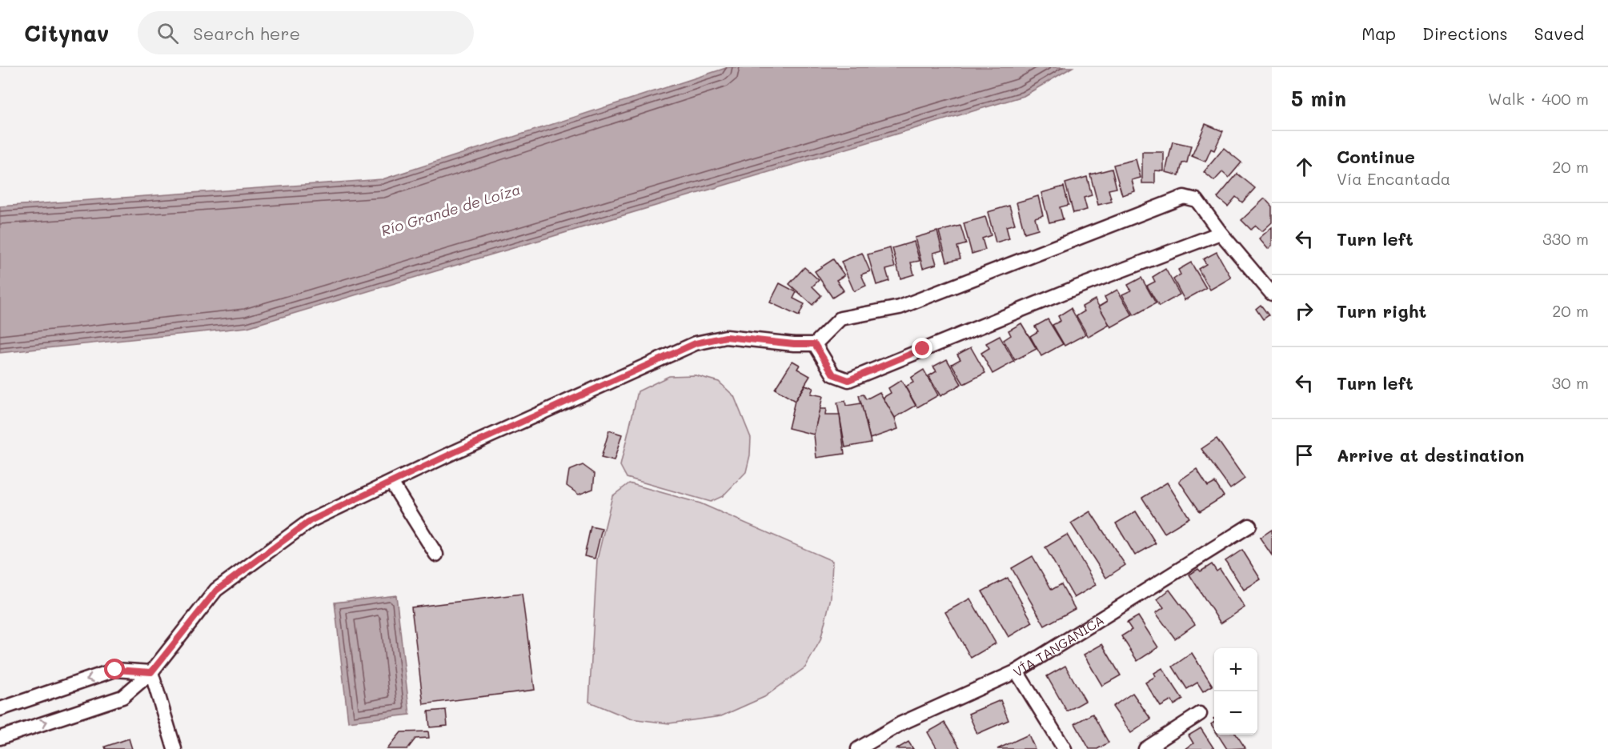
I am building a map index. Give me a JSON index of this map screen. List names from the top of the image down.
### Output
{
  "streets": {
    "street": ["VÍA TANGANICA"]
  },
  "water": ["Río Grande de Loíza"],
  "page": {
    "header": "Citynav",
    "search": "Search here",
    "nav": ["Map", "Directions", "Saved"],
    "heading": ["5 min", "Walk · 400 m"],
    "list": [
      ["Continue", "Vía Encantada", "20 m"],
      ["Turn left", "330 m"],
      ["Turn right", "20 m"],
      ["Turn left", "30 m"],
      "Arrive at destination"
    ],
    "map_buttons": ["+", "−"]
  }
}
